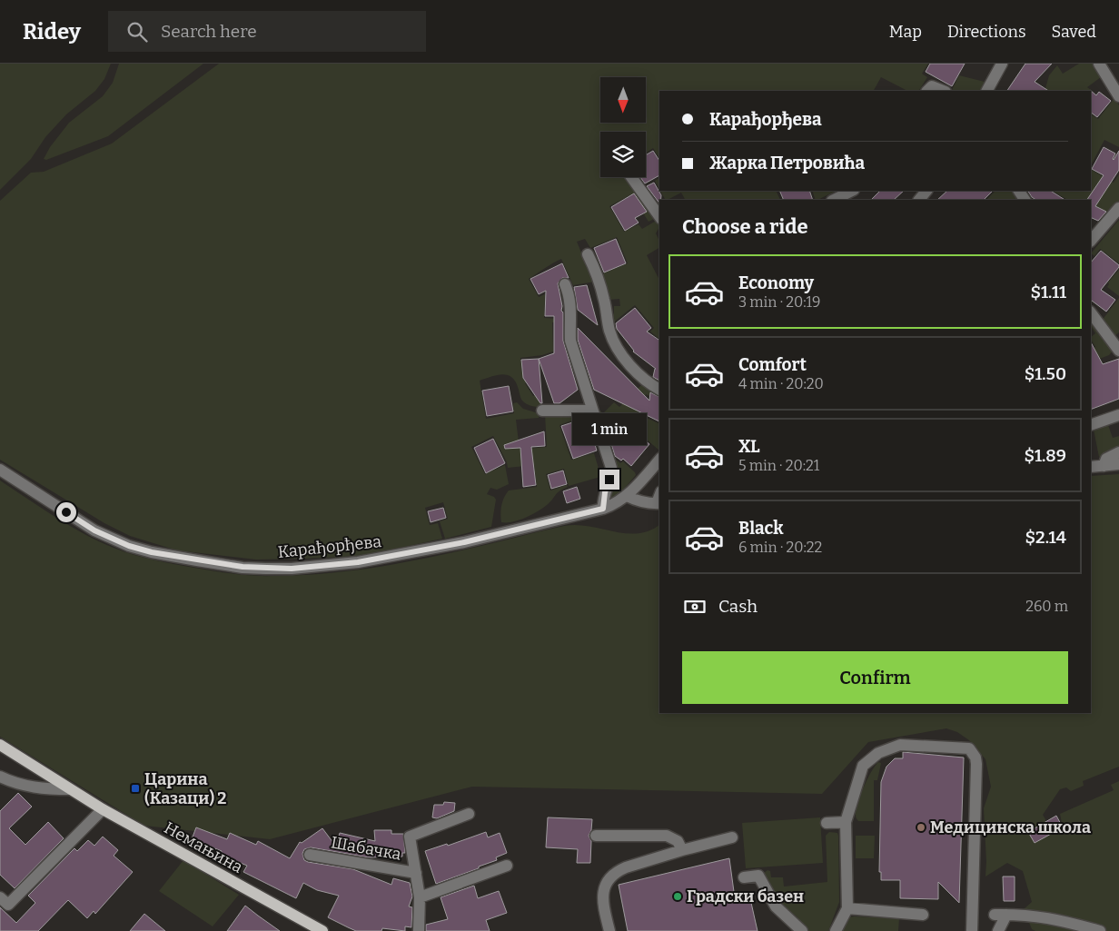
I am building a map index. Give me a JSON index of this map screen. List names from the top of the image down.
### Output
{
  "streets": {
    "main road": ["Немањина"],
    "street": ["Карађорђева", "Шабачка"]
  },
  "places": {
    "transit": ["Царина (Казаци) 2"],
    "other": ["Медицинска школа", "Градски базен"]
  },
  "north": "bottom",
  "page": {
    "header": "Ridey",
    "search": "Search here",
    "nav": ["Map", "Directions", "Saved"],
    "banner": ["Карађорђева", "Жарка Петровића"],
    "heading": "Choose a ride",
    "list": [
      {
        "name": "Economy",
        "note": "3 min · 20:19",
        "value": "$1.11"
      },
      {
        "name": "Comfort",
        "note": "4 min · 20:20",
        "value": "$1.50"
      },
      {
        "name": "XL",
        "note": "5 min · 20:21",
        "value": "$1.89"
      },
      {
        "name": "Black",
        "note": "6 min · 20:22",
        "value": "$2.14"
      }
    ],
    "bubble": "1 min",
    "pay": ["Cash", "260 m"],
    "buttons": "Confirm"
  }
}
